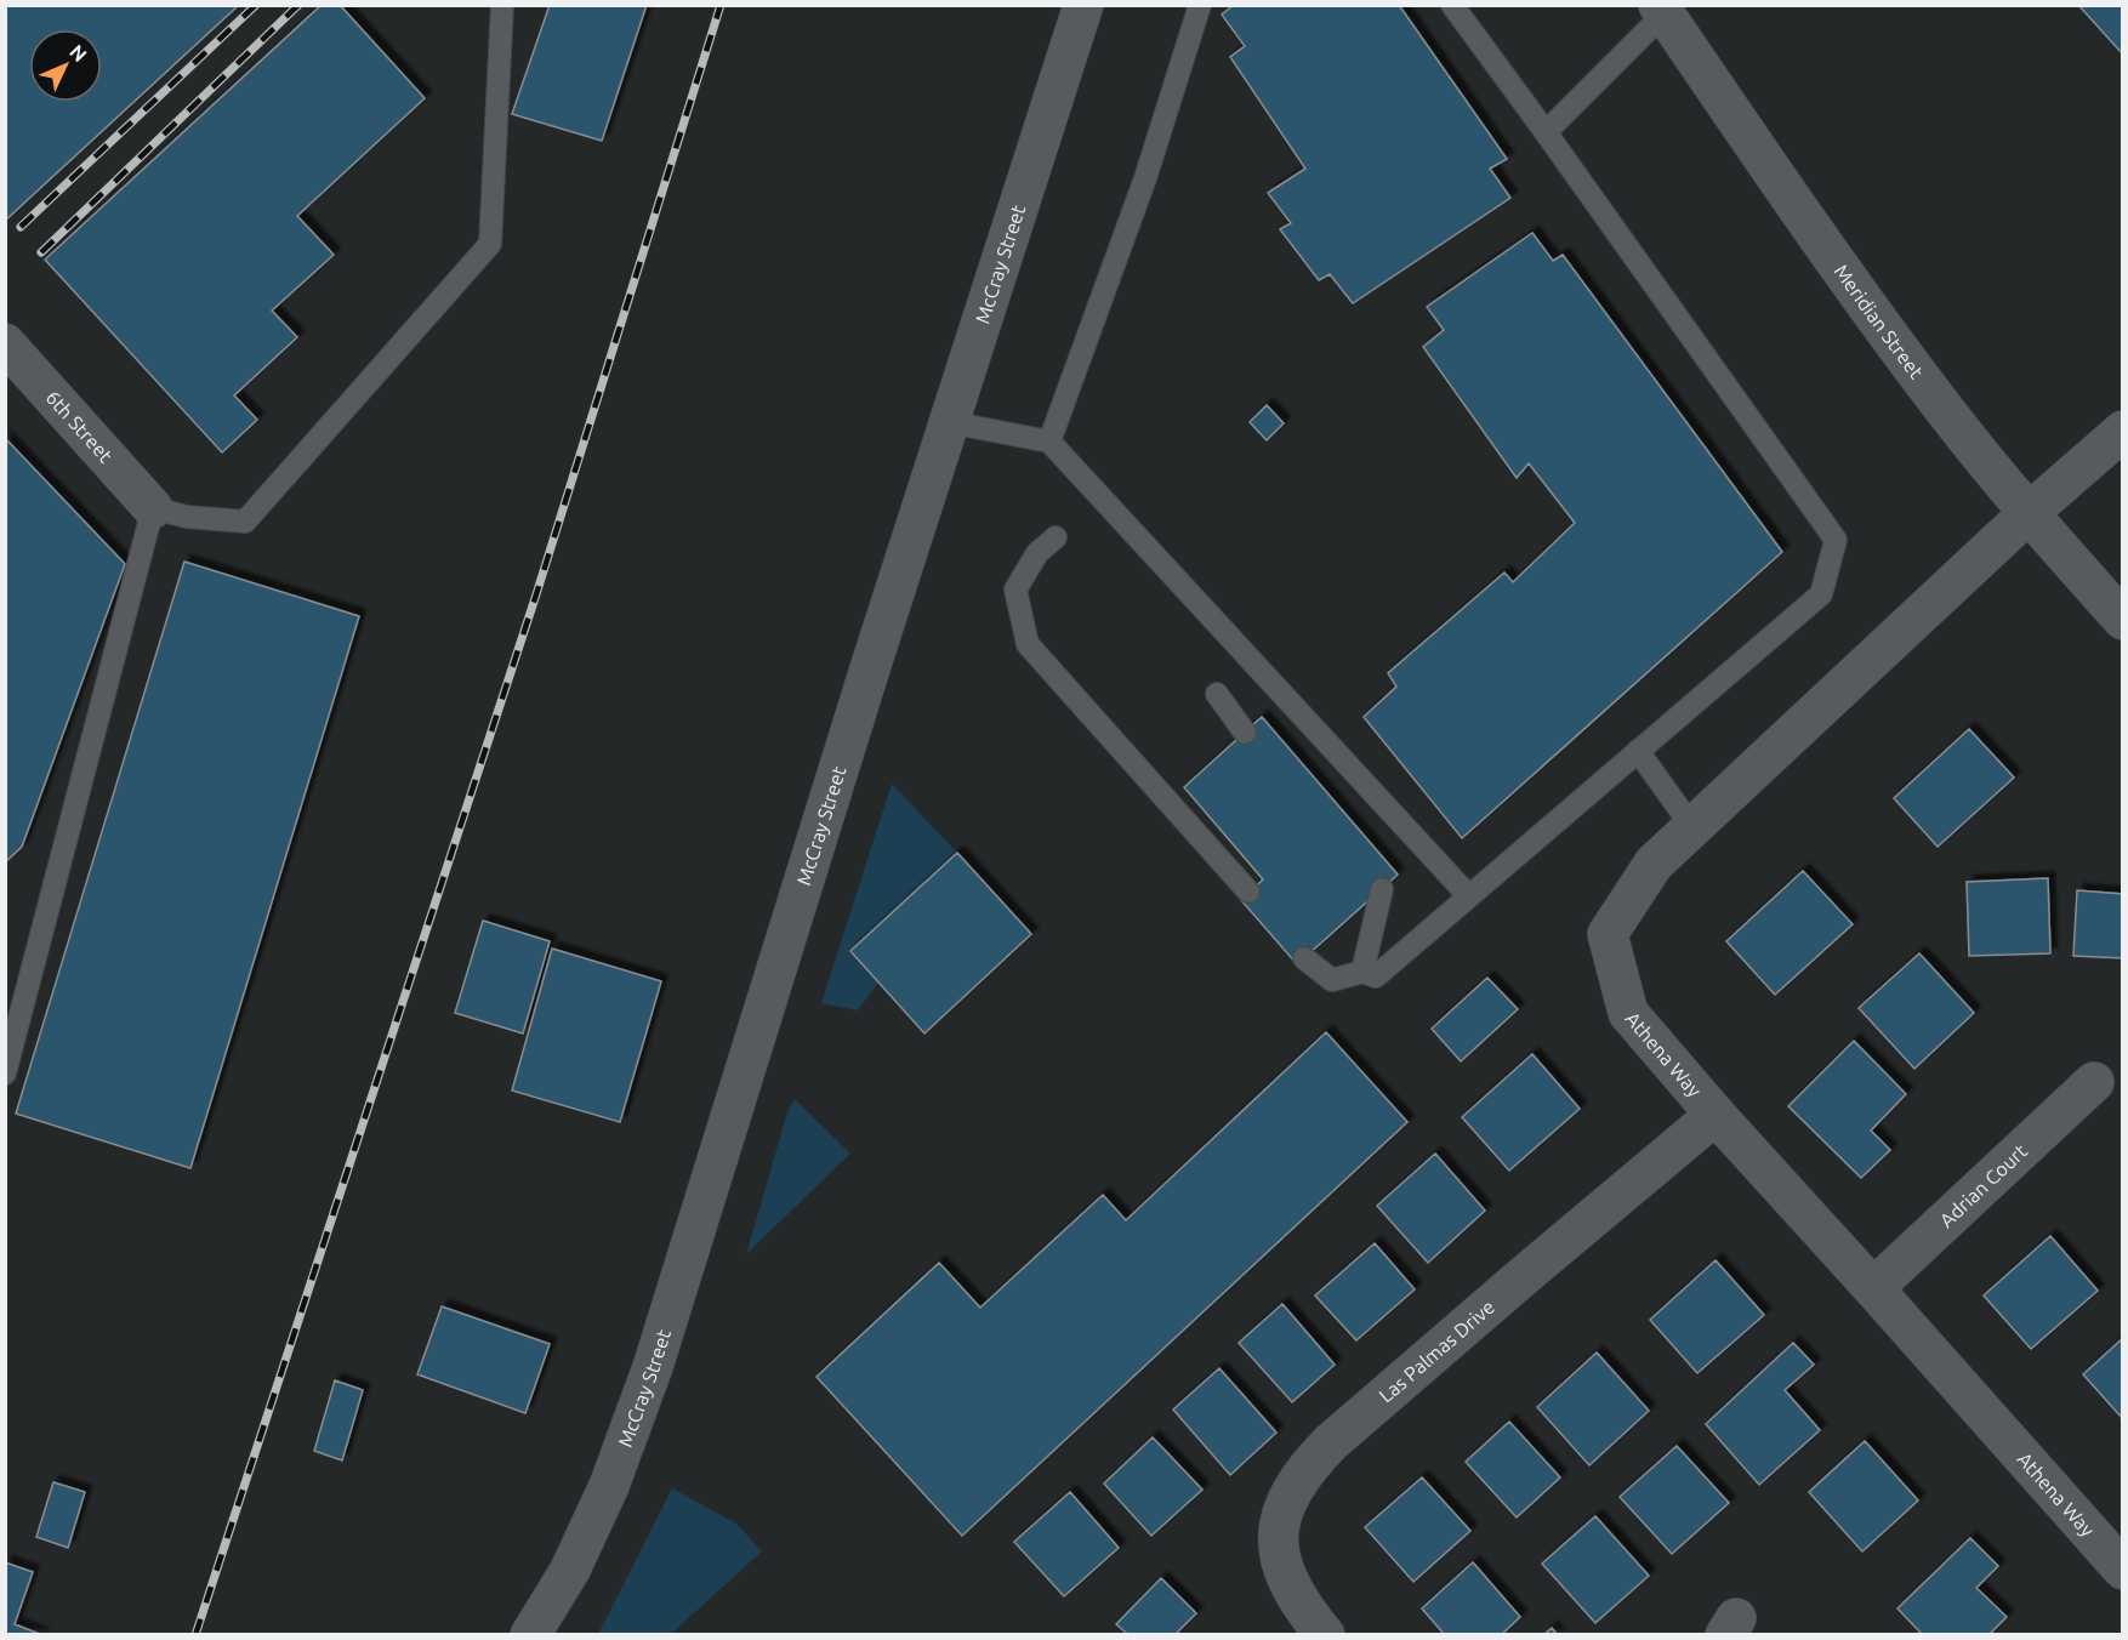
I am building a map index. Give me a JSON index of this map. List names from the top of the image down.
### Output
{
  "streets": {
    "street": [
      "McCray Street",
      "Meridian Street",
      "6th Street",
      "Athena Way",
      "Adrian Court",
      "Las Palmas Drive"
    ]
  },
  "crossings": [
    ["Meridian Street", "Athena Way"],
    ["Athena Way", "Adrian Court"],
    ["Athena Way", "Las Palmas Drive"]
  ],
  "north": "top right"
}
